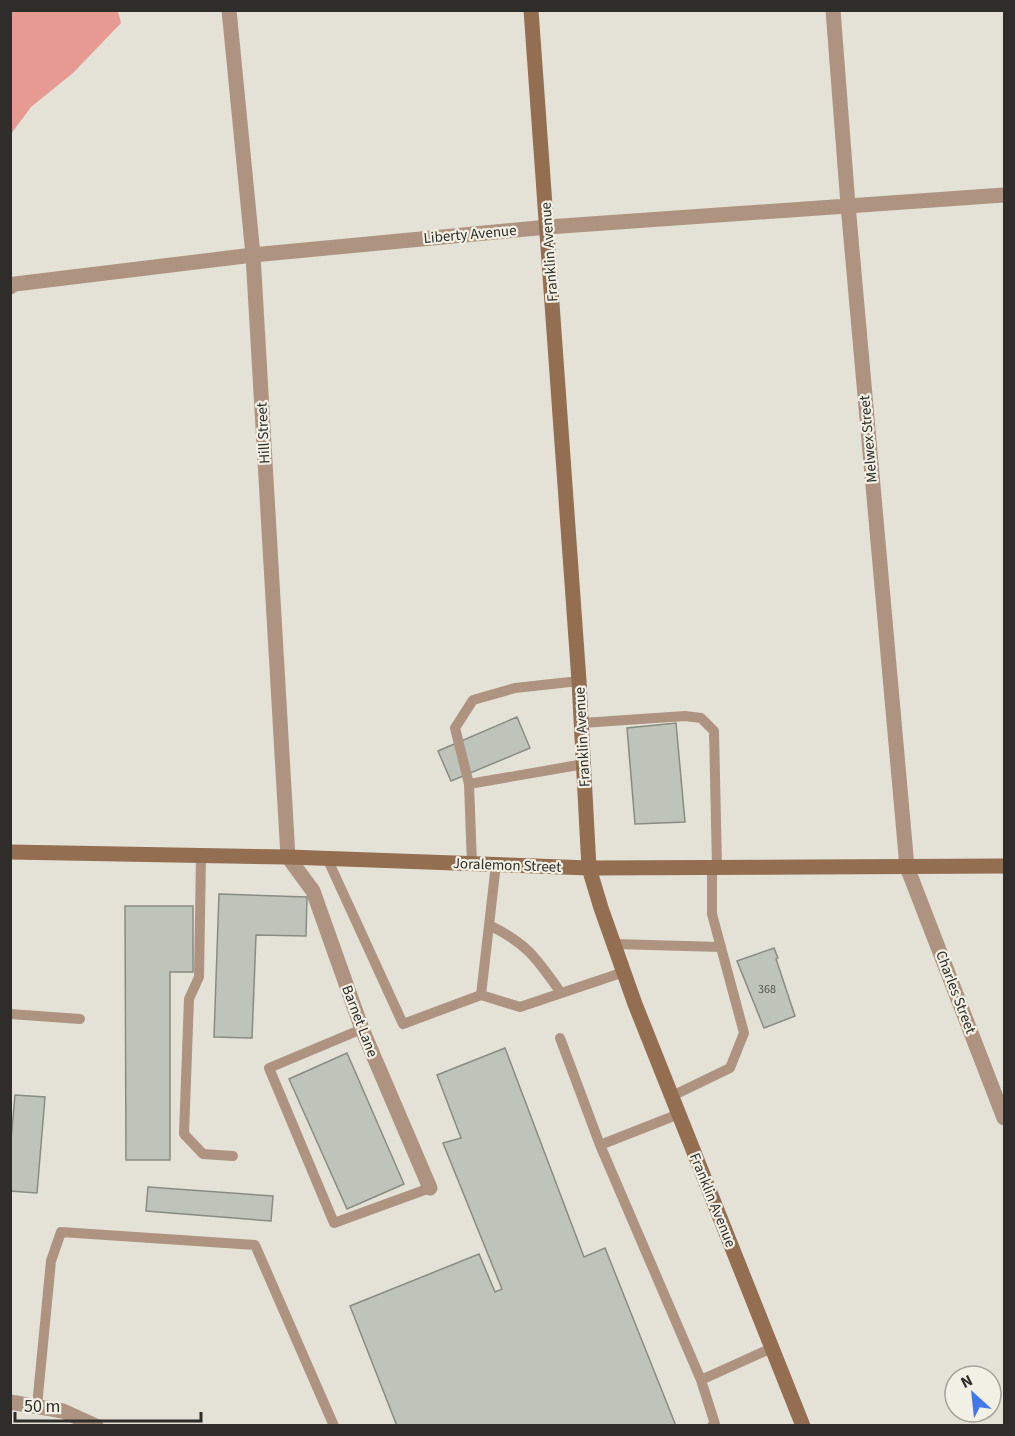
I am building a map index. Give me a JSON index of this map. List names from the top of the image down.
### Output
{
  "streets": {
    "main road": ["Franklin Avenue", "Joralemon Street"],
    "street": [
      "Liberty Avenue",
      "Hill Street",
      "Melwex Street",
      "Charles Street",
      "Barnet Lane"
    ]
  },
  "crossings": [
    ["Liberty Avenue", "Franklin Avenue"],
    ["Liberty Avenue", "Hill Street"],
    ["Liberty Avenue", "Melwex Street"],
    ["Franklin Avenue", "Joralemon Street"],
    ["Hill Street", "Joralemon Street"],
    ["Hill Street", "Barnet Lane"],
    ["Melwex Street", "Joralemon Street"],
    ["Melwex Street", "Charles Street"],
    ["Joralemon Street", "Charles Street"],
    ["Joralemon Street", "Barnet Lane"]
  ],
  "house_numbers": ["368"],
  "scale_bar": "50 m",
  "north": "top left"
}
